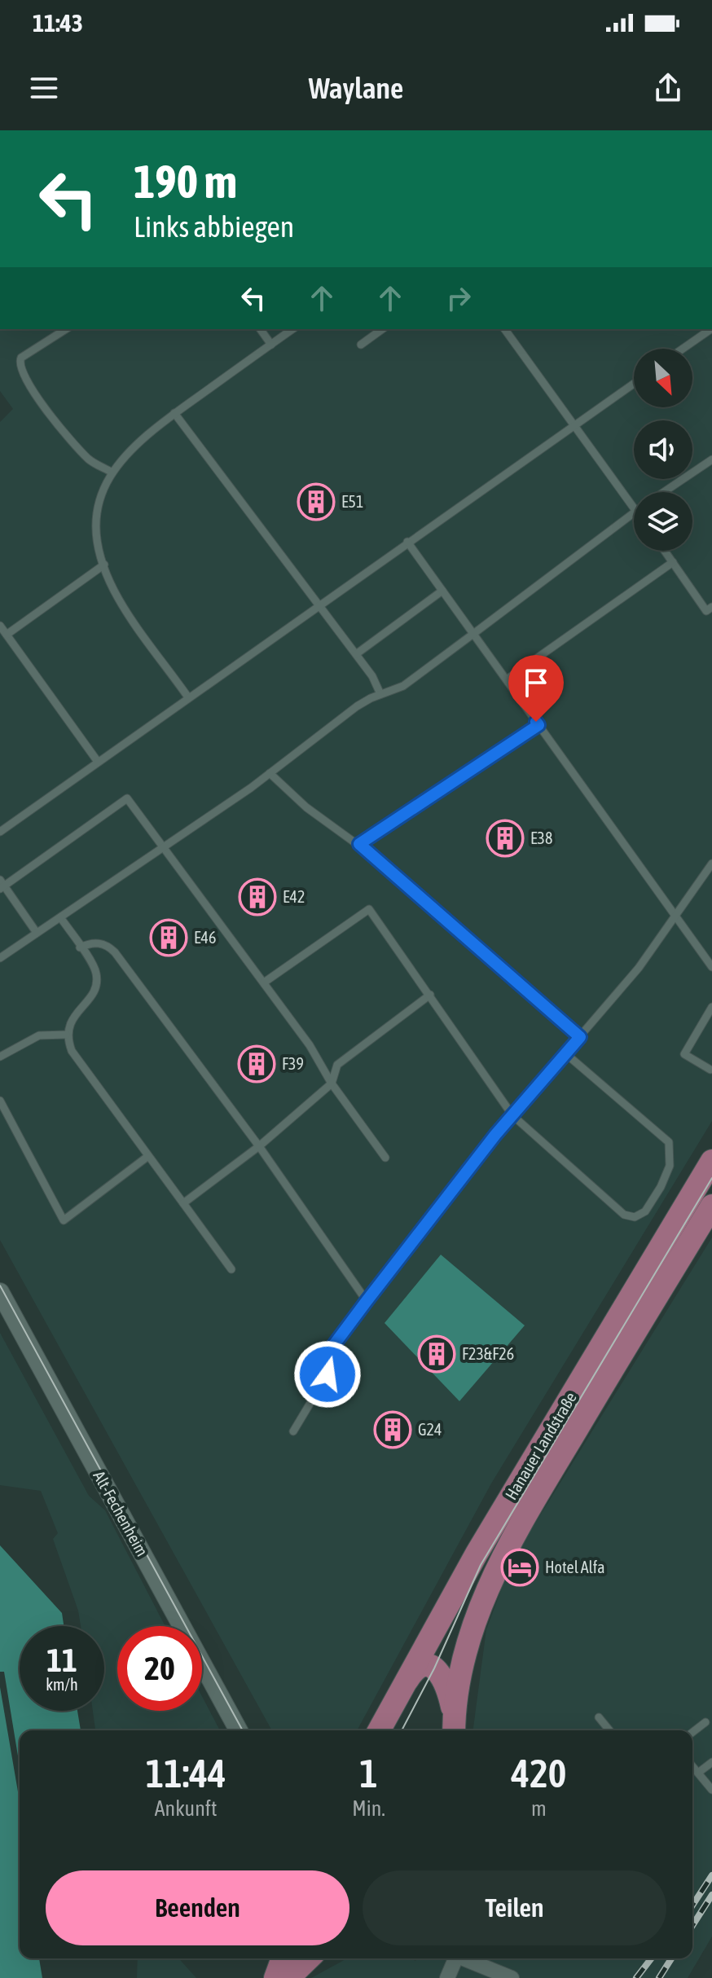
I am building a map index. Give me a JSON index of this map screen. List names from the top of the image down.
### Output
{
  "streets": {
    "main road": ["Hanauer Landstraße"],
    "street": ["Alt-Fechenheim"]
  },
  "places": {
    "building": [
      "E51",
      "E38",
      "E42",
      "E46",
      "F39",
      "F23&F26",
      "G24"
    ],
    "hotel": ["Hotel Alfa"]
  },
  "north": "bottom right",
  "page": {
    "status": "11:43",
    "header": "Waylane",
    "turn": ["190 m", "Links abbiegen"],
    "speed": "11 km/h",
    "limit": "20",
    "eta": [
      "11:44",
      "Ankunft",
      "1",
      "Min.",
      "420",
      "m"
    ],
    "buttons": ["Beenden", "Teilen"]
  }
}
